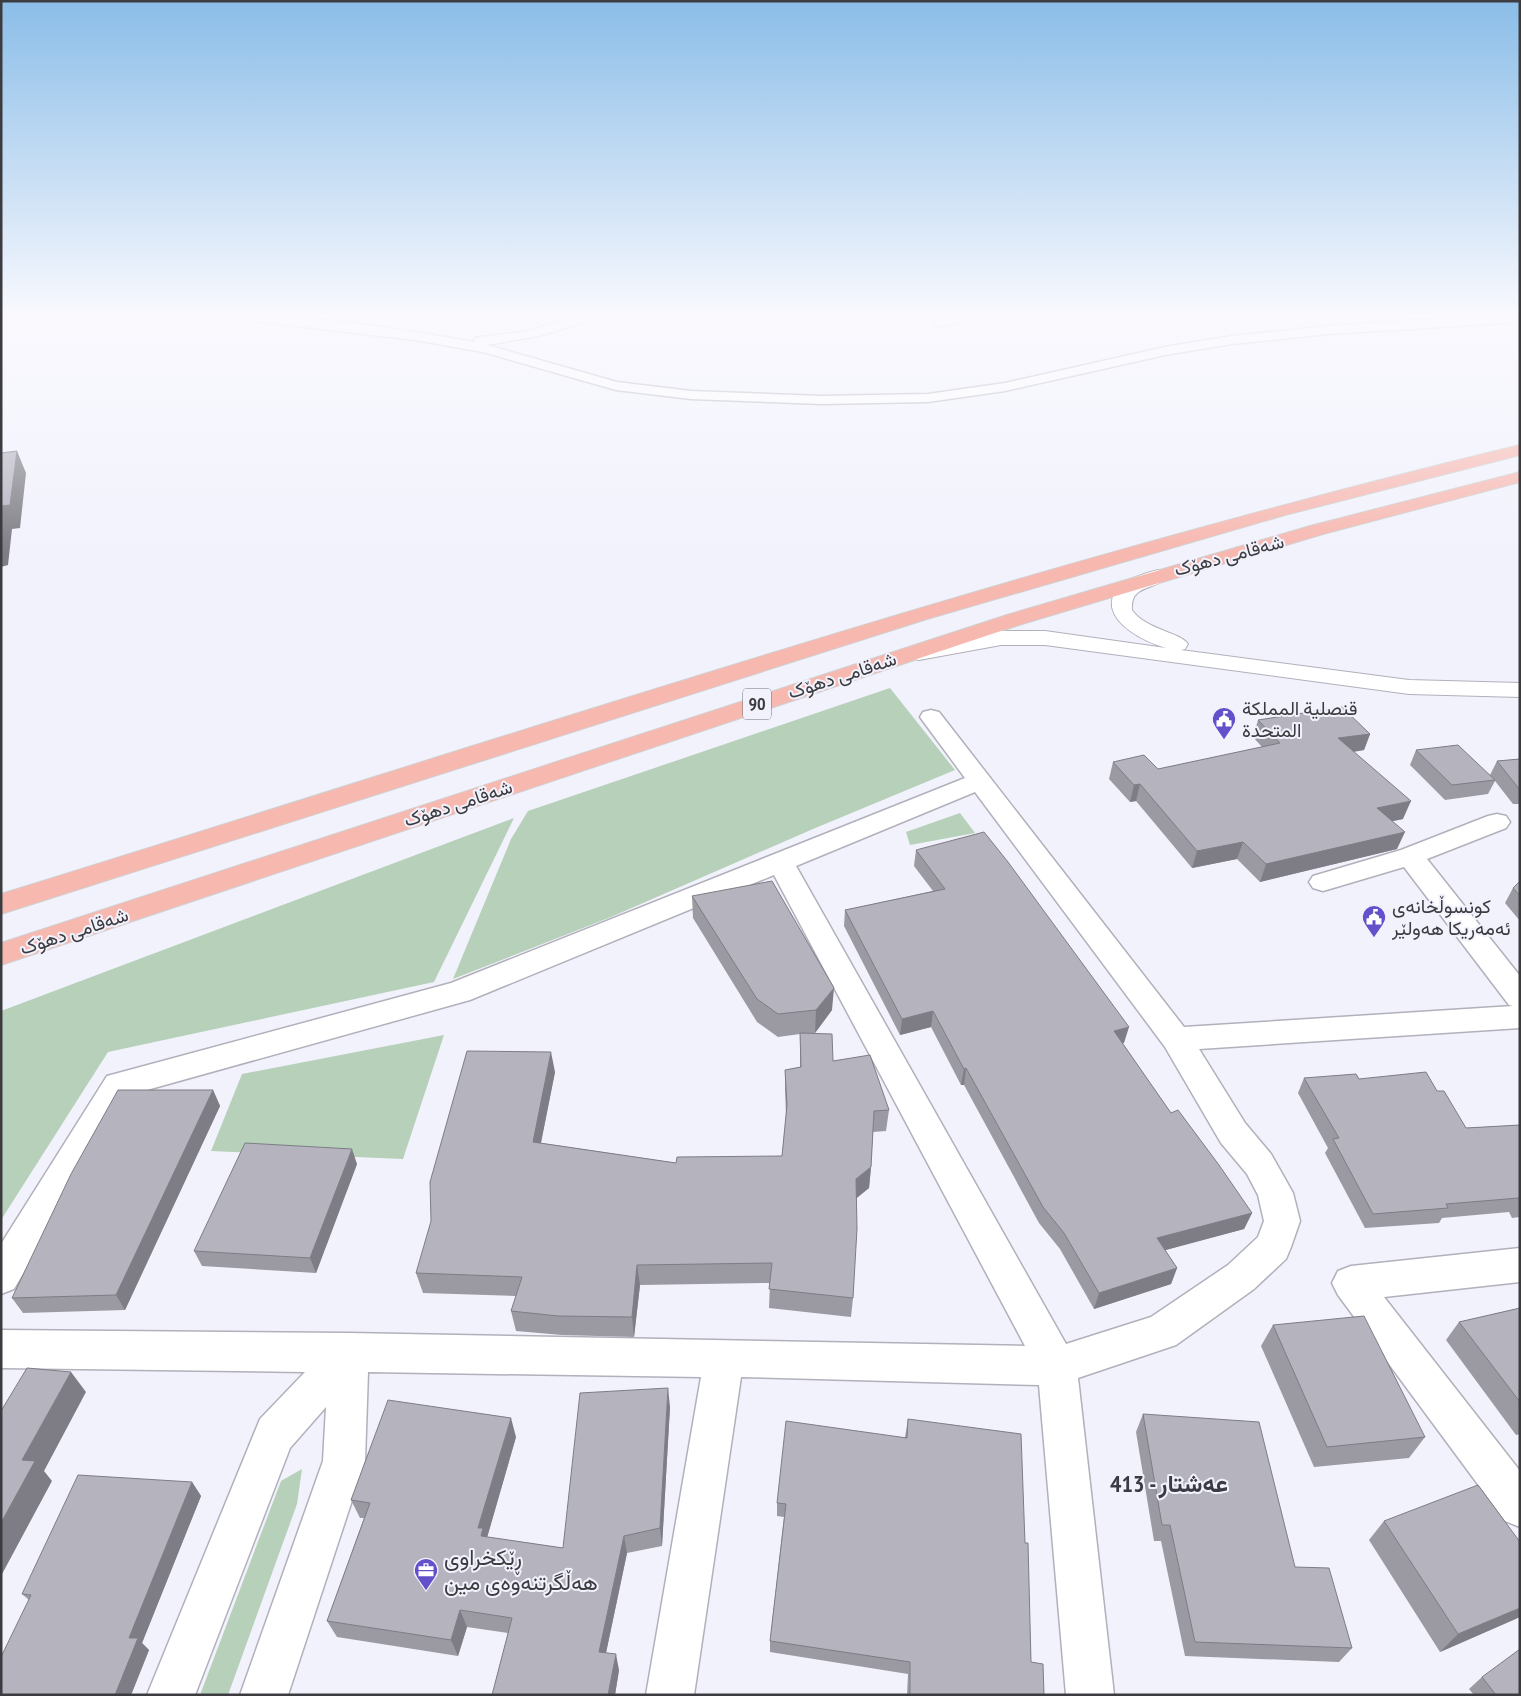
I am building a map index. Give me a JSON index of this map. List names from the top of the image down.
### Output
{
  "streets": {
    "highway": ["شەقامی دهۆک", "90"]
  },
  "districts": ["عه‌شتار - 413"],
  "places": {
    "public building": ["قنصلية المملكة المتحدة", "کونسوڵخانەی ئەمەریکا هەولێر"],
    "office": ["ڕێکخراوی هەڵگرتنەوەی مین"]
  }
}
